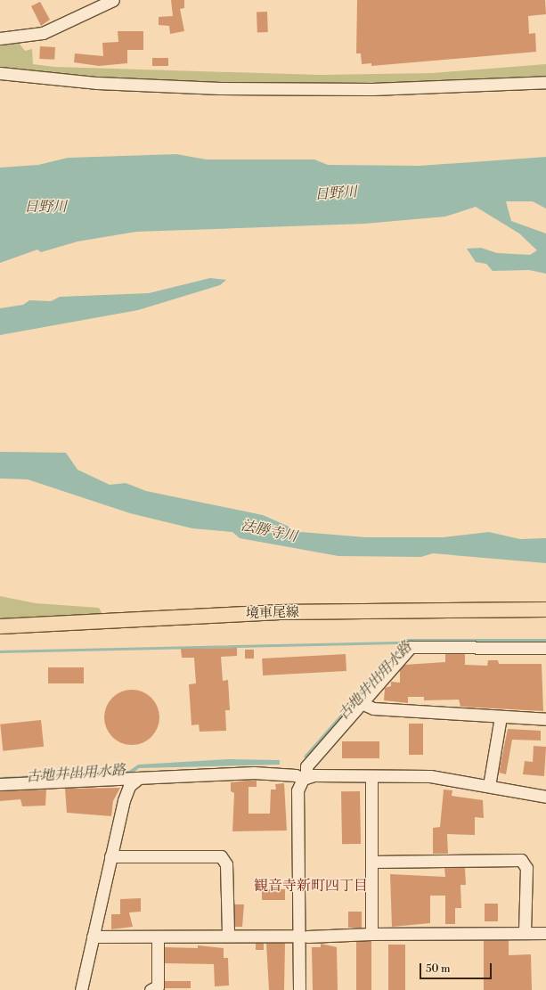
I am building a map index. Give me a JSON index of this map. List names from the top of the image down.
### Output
{
  "streets": {
    "main road": ["境車尾線"]
  },
  "districts": ["観音寺新町四丁目"],
  "water": ["日野川", "法勝寺川", "古地井出用水路"],
  "scale_bar": "50 m"
}
